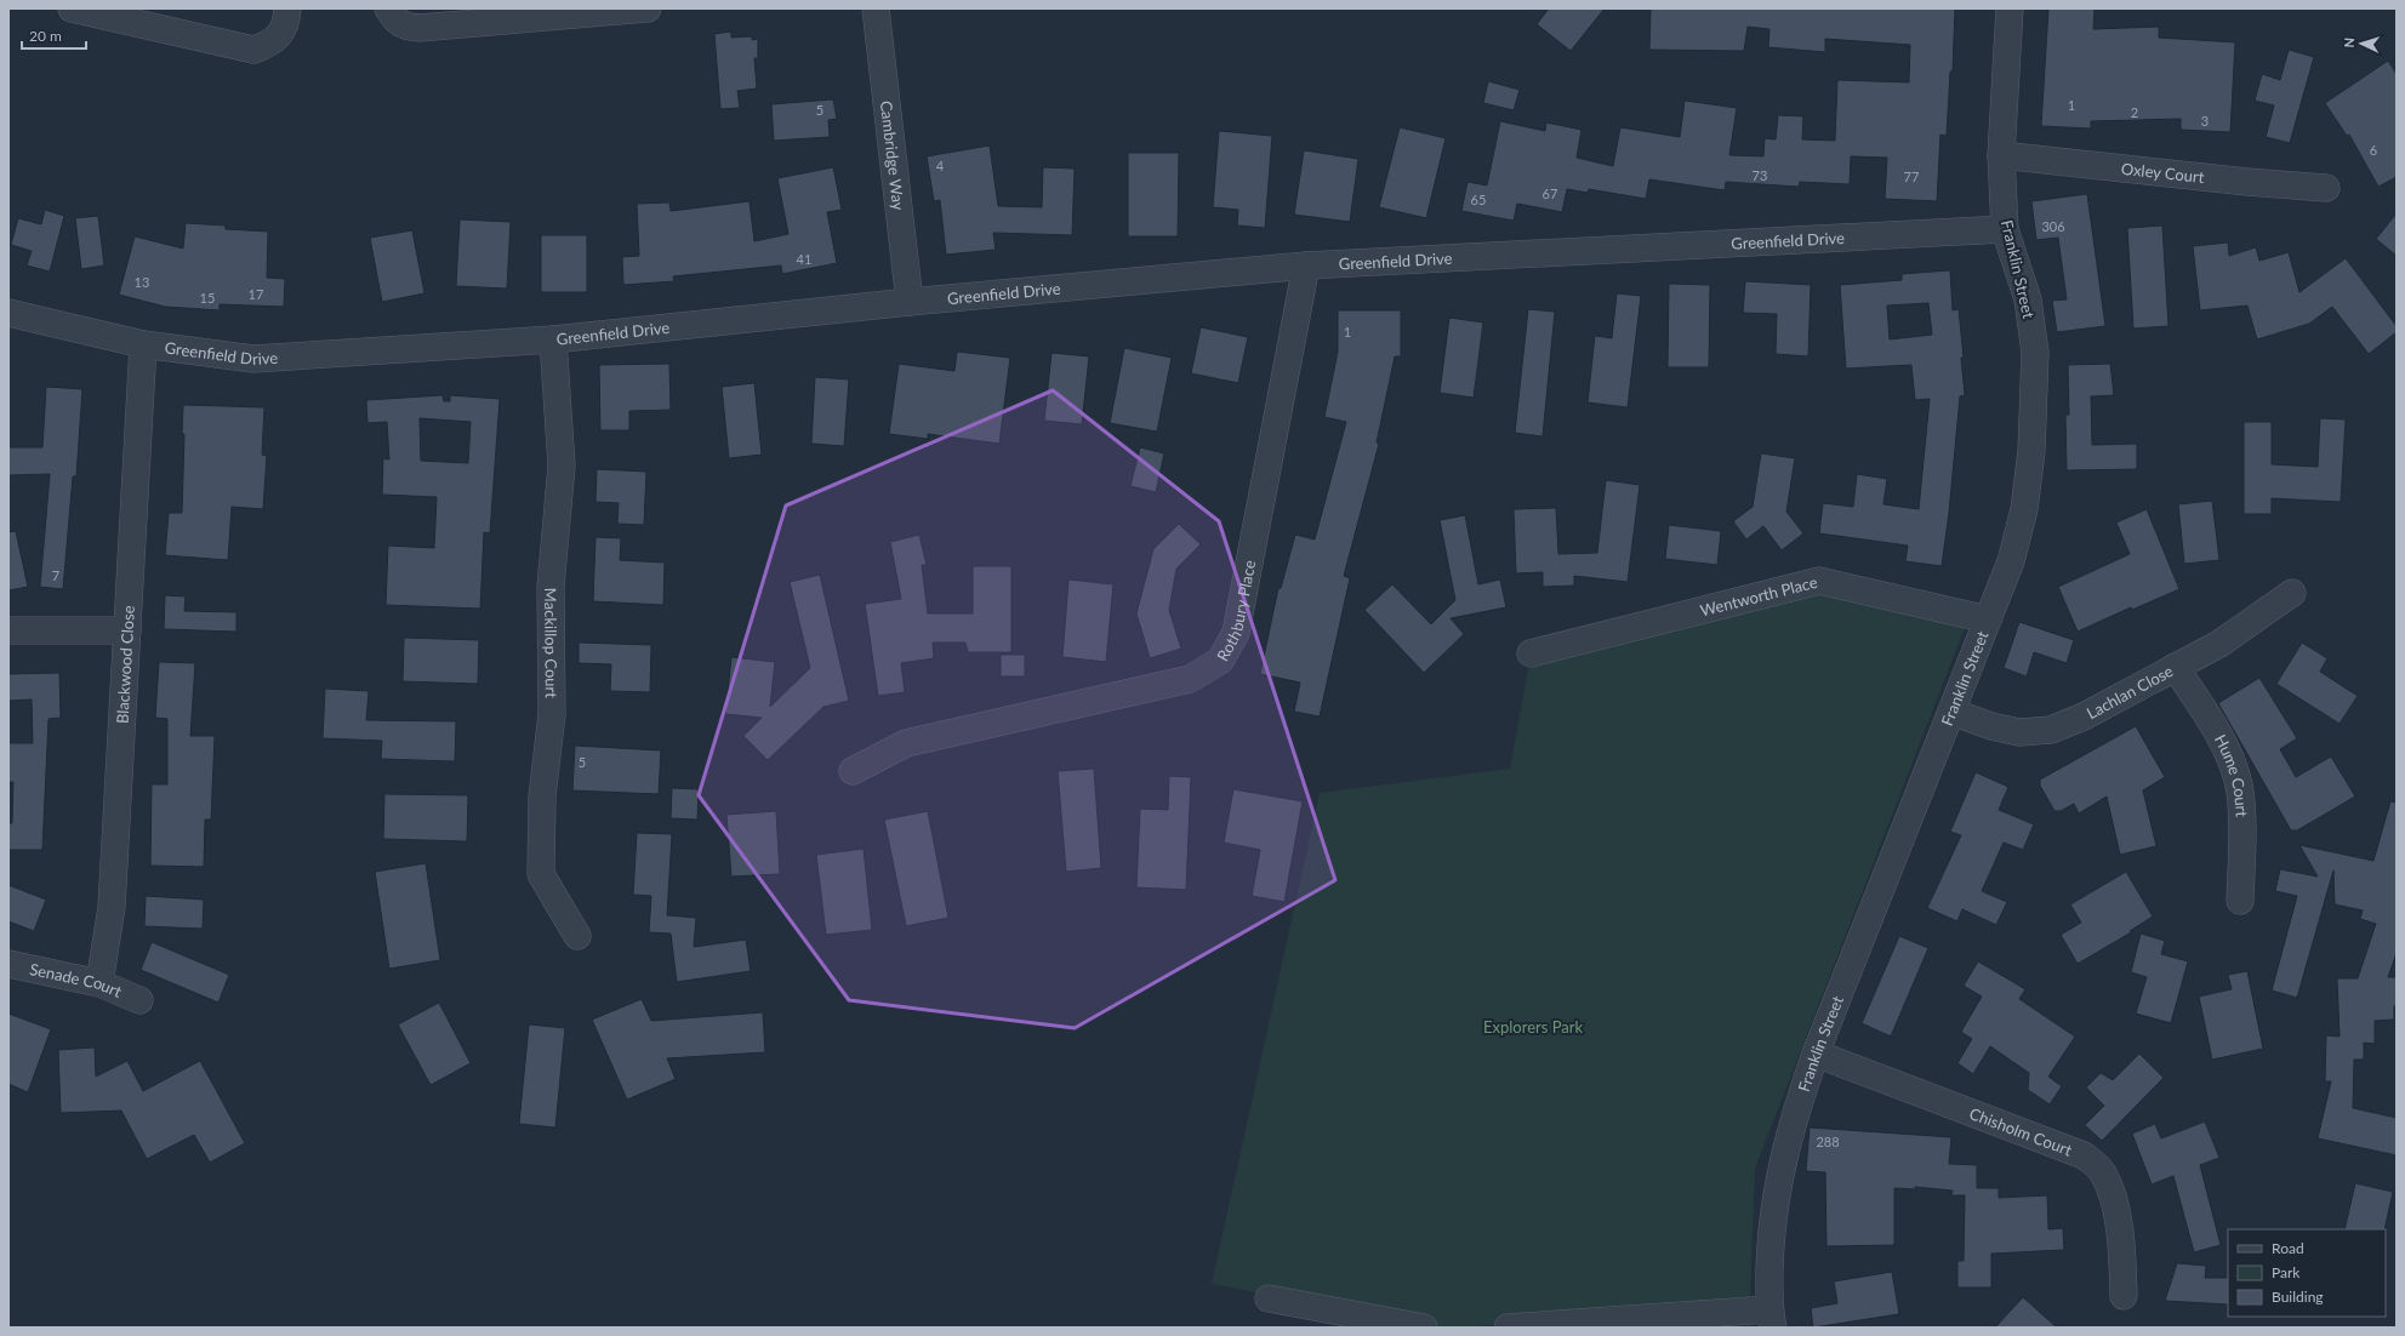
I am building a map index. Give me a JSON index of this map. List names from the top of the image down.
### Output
{
  "streets": {
    "street": [
      "Cambridge Way",
      "Oxley Court",
      "Greenfield Drive",
      "Franklin Street",
      "Wentworth Place",
      "Rothbury Place",
      "Mackillop Court",
      "Blackwood Close",
      "Lachlan Close",
      "Hume Court",
      "Senade Court",
      "Chisholm Court"
    ]
  },
  "crossings": [
    ["Cambridge Way", "Greenfield Drive"],
    ["Oxley Court", "Franklin Street"],
    ["Greenfield Drive", "Franklin Street"],
    ["Greenfield Drive", "Rothbury Place"],
    ["Greenfield Drive", "Mackillop Court"],
    ["Greenfield Drive", "Blackwood Close"],
    ["Franklin Street", "Wentworth Place"],
    ["Franklin Street", "Lachlan Close"],
    ["Franklin Street", "Chisholm Court"],
    ["Blackwood Close", "Senade Court"],
    ["Lachlan Close", "Hume Court"]
  ],
  "parks": ["Explorers Park"],
  "house_numbers": [
    "1",
    "5",
    "2",
    "3",
    "6",
    "4",
    "73",
    "77",
    "67",
    "65",
    "306",
    "41",
    "13",
    "17",
    "15",
    "1",
    "7",
    "5",
    "288"
  ],
  "legend": ["Road", "Park", "Building"],
  "scale_bar": "20 m",
  "north": "left"
}
